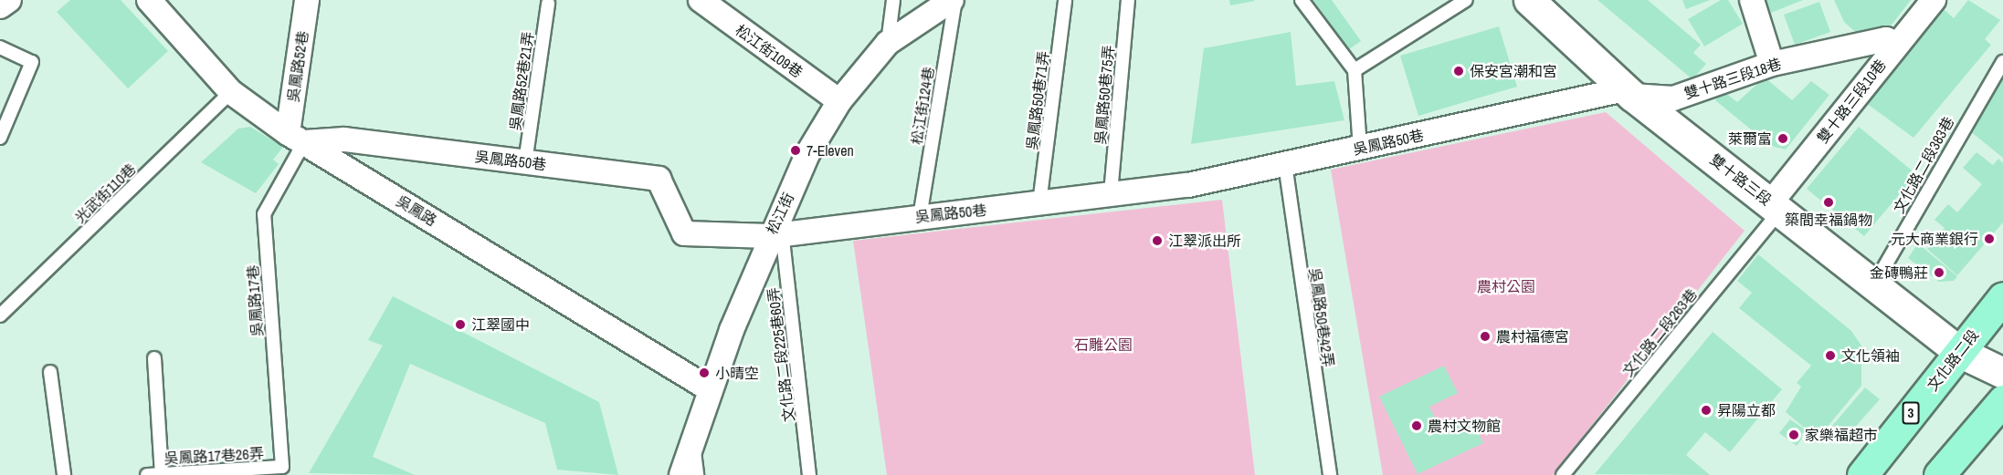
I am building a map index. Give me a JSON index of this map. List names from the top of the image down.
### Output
{
  "streets": {
    "main road": ["文化路二段", "3"],
    "street": [
      "松江街109巷",
      "吳鳳路52巷",
      "雙十路三段18巷",
      "雙十路三段10巷",
      "吳鳳路50巷",
      "雙十路三段",
      "吳鳳路",
      "松江街"
    ],
    "lane": [
      "吳鳳路52巷21弄",
      "吳鳳路50巷75弄",
      "吳鳳路50巷71弄",
      "松江街124巷",
      "文化路二段383巷",
      "光武街110巷",
      "吳鳳路17巷",
      "吳鳳路50巷42弄",
      "文化路二段263巷",
      "文化路二段225巷60弄",
      "吳鳳路17巷26弄"
    ]
  },
  "crossings": [
    ["松江街109巷", "松江街"],
    ["吳鳳路52巷", "吳鳳路50巷"],
    ["吳鳳路52巷", "吳鳳路"],
    ["吳鳳路52巷", "吳鳳路17巷"],
    ["雙十路三段18巷", "雙十路三段10巷"],
    ["雙十路三段18巷", "吳鳳路50巷"],
    ["雙十路三段18巷", "雙十路三段"],
    ["吳鳳路52巷21弄", "吳鳳路50巷"],
    ["吳鳳路50巷75弄", "吳鳳路50巷"],
    ["吳鳳路50巷71弄", "吳鳳路50巷"],
    ["雙十路三段10巷", "雙十路三段"],
    ["雙十路三段10巷", "文化路二段263巷"],
    ["松江街124巷", "吳鳳路50巷"],
    ["松江街124巷", "松江街"],
    ["吳鳳路50巷", "雙十路三段"],
    ["吳鳳路50巷", "吳鳳路"],
    ["吳鳳路50巷", "松江街"],
    ["吳鳳路50巷", "吳鳳路17巷"],
    ["吳鳳路50巷", "吳鳳路50巷42弄"],
    ["吳鳳路50巷", "文化路二段225巷60弄"],
    ["文化路二段383巷", "雙十路三段"],
    ["雙十路三段", "文化路二段263巷"],
    ["雙十路三段", "文化路二段"],
    ["光武街110巷", "吳鳳路"],
    ["吳鳳路", "松江街"],
    ["吳鳳路", "吳鳳路17巷"],
    ["松江街", "文化路二段225巷60弄"],
    ["吳鳳路17巷", "吳鳳路17巷26弄"]
  ],
  "parks": ["農村公園", "石雕公園"],
  "places": [
    "保安宮潮和宮",
    "萊爾富",
    "7-Eleven",
    "築間幸福鍋物",
    "元大商業銀行",
    "江翠派出所",
    "金磚鴨莊",
    "江翠國中",
    "農村福德宮",
    "文化領袖",
    "小晴空",
    "昇陽立都",
    "農村文物館",
    "家樂福超市"
  ]
}
